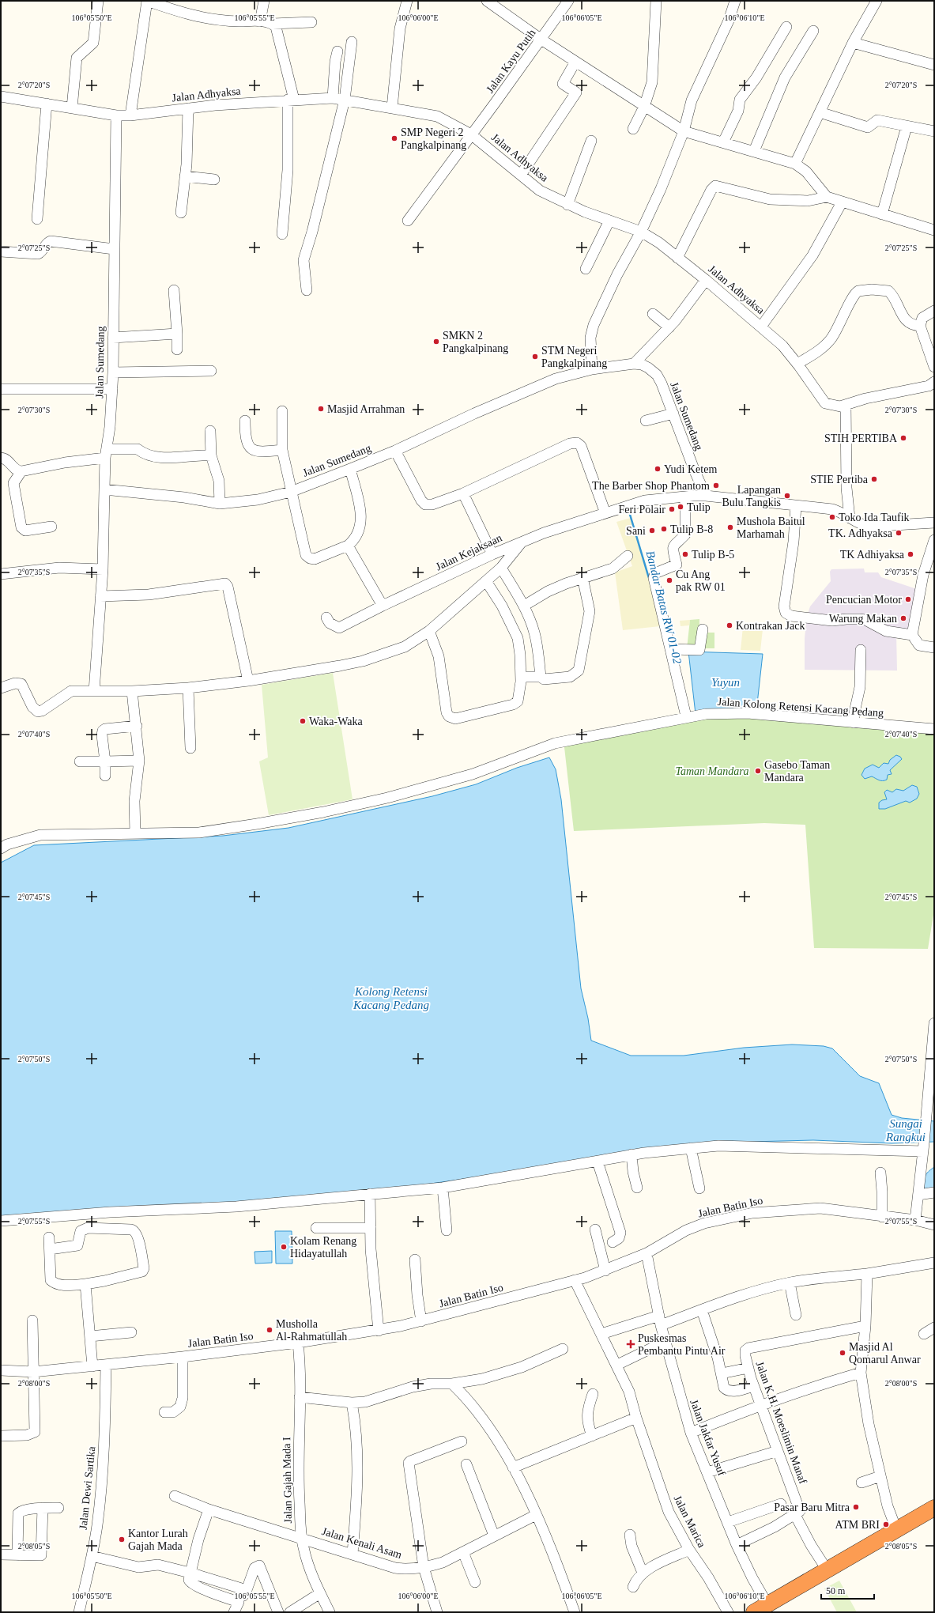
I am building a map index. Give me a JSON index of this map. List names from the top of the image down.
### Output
{
  "streets": {
    "street": [
      "Jalan Kayu Putih",
      "Jalan Adhyaksa",
      "Jalan Sumedang",
      "Jalan Kejaksaan",
      "Jalan Kolong Retensi Kacang Pedang",
      "Jalan Batin Iso",
      "Jalan K.H. Moeslimin Manaf",
      "Jalan Jakfar Yusuf",
      "Jalan Gajah Mada I",
      "Jalan Dewi Sartika",
      "Jalan Marica",
      "Jalan Kenali Asam"
    ]
  },
  "crossings": [
    ["Jalan Kayu Putih", "Jalan Adhyaksa"],
    ["Jalan Adhyaksa", "Jalan Sumedang"],
    ["Jalan Sumedang", "Jalan Kejaksaan"],
    ["Jalan Batin Iso", "Jalan Jakfar Yusuf"],
    ["Jalan Batin Iso", "Jalan Gajah Mada I"],
    ["Jalan Batin Iso", "Jalan Dewi Sartika"],
    ["Jalan Gajah Mada I", "Jalan Kenali Asam"]
  ],
  "water": [
    "Bandar Batas RW 01-02",
    "Yuyun",
    "Kolong Retensi Kacang Pedang",
    "Sungai Rangkui"
  ],
  "parks": ["Taman Mandara"],
  "places": {
    "other": [
      "SMP Negeri 2 Pangkalpinang",
      "SMKN 2 Pangkalpinang",
      "STM Negeri Pangkalpinang",
      "Masjid Arrahman",
      "STIH PERTIBA",
      "Yudi Ketem",
      "STIE Pertiba",
      "The Barber Shop Phantom",
      "Lapangan Bulu Tangkis",
      "Tulip",
      "Feri Polair",
      "Toko Ida Taufik",
      "Mushola Baitul Marhamah",
      "Tulip B-8",
      "Sani",
      "TK. Adhyaksa",
      "Tulip B-5",
      "TK Adhiyaksa",
      "Cu Ang pak RW 01",
      "Pencucian Motor",
      "Warung Makan",
      "Kontrakan Jack",
      "Waka-Waka",
      "Gasebo Taman Mandara",
      "Kolam Renang Hidayatullah",
      "Musholla Al-Rahmatullah",
      "Masjid Al Qomarul Anwar",
      "Pasar Baru Mitra",
      "ATM BRI",
      "Kantor Lurah Gajah Mada"
    ],
    "health": ["Puskesmas Pembantu Pintu Air"]
  },
  "scale_bar": "50 m",
  "coordinates": [
    "106°05'50\"E",
    "106°05'55\"E",
    "106°06'00\"E",
    "106°06'05\"E",
    "106°06'10\"E",
    "2°07'20\"S",
    "2°07'25\"S",
    "2°07'30\"S",
    "2°07'35\"S",
    "2°07'40\"S",
    "2°07'45\"S",
    "2°07'50\"S",
    "2°07'55\"S",
    "2°08'00\"S",
    "2°08'05\"S"
  ]
}
